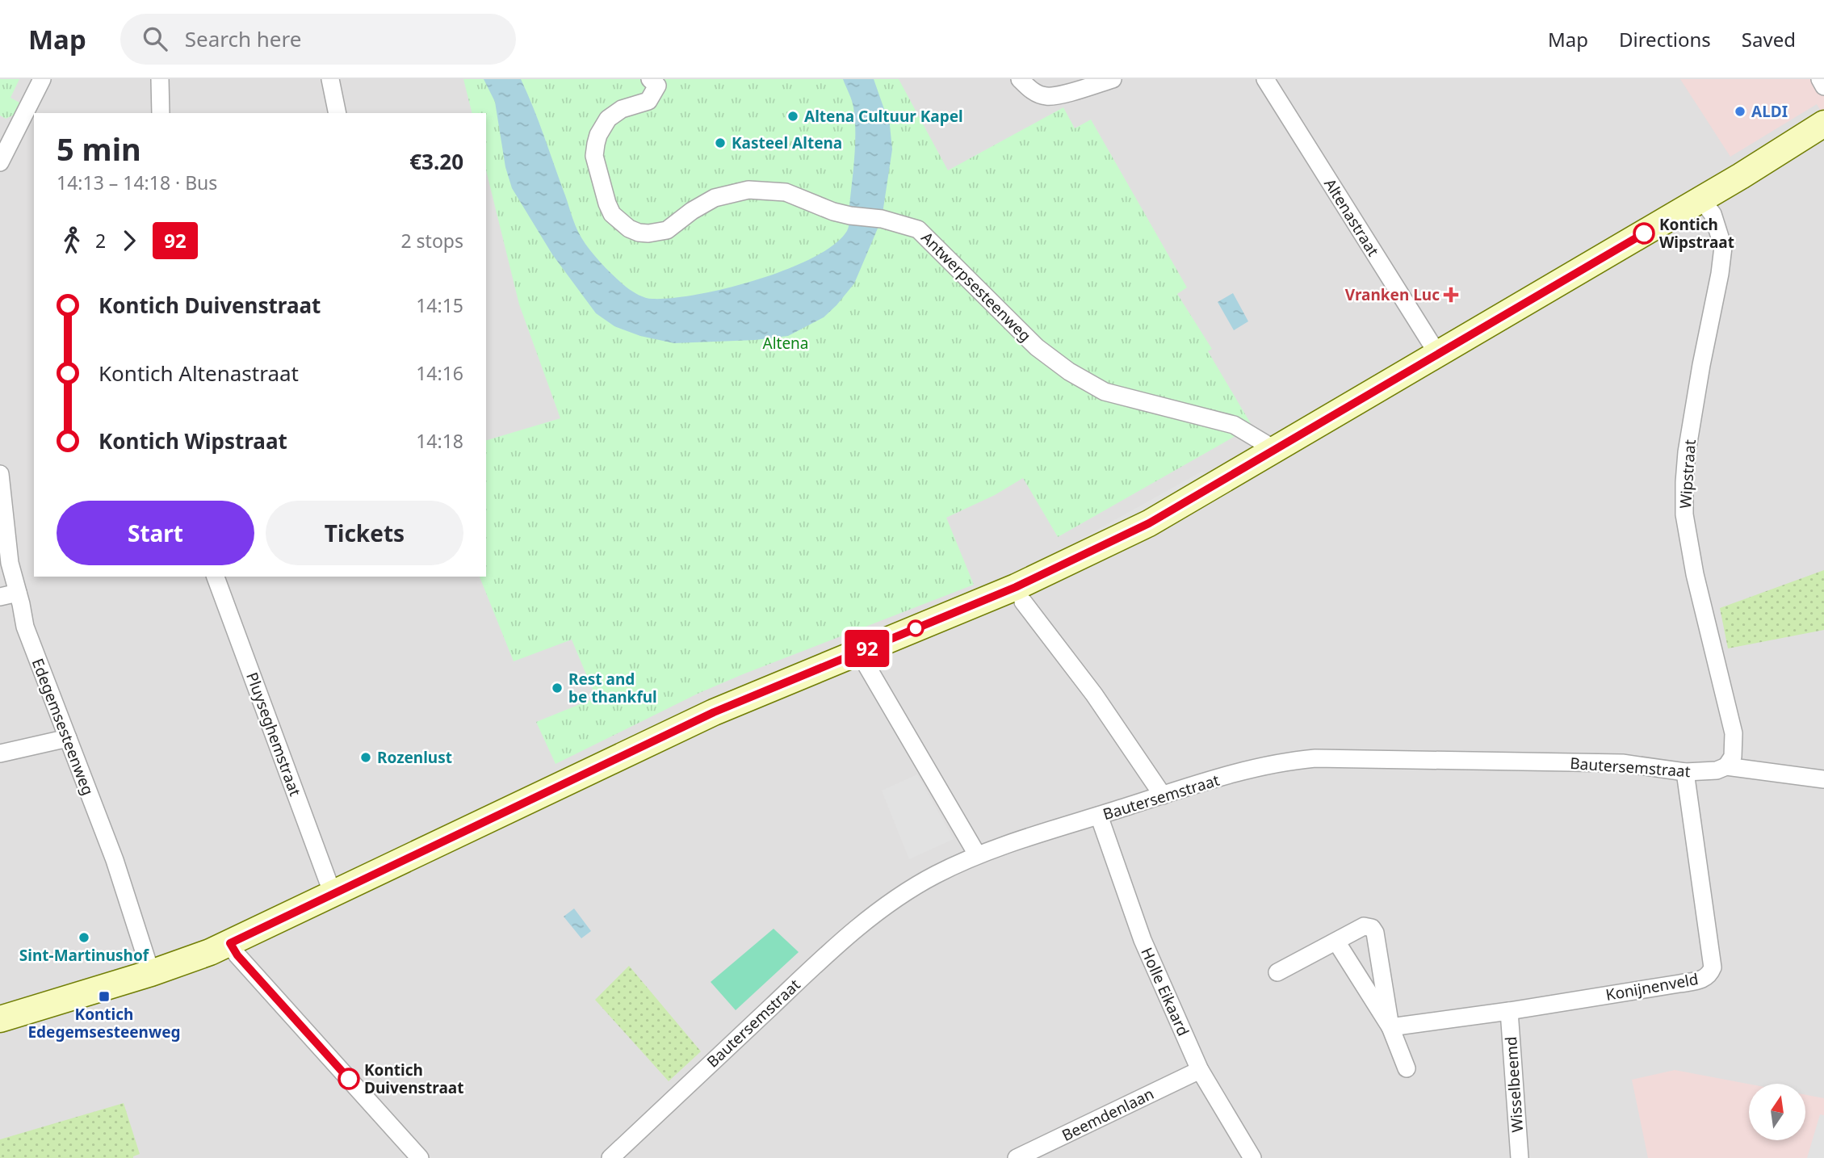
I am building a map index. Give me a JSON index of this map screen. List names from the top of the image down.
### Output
{
  "streets": {
    "street": [
      "Altenastraat",
      "Antwerpsesteenweg",
      "Wipstraat",
      "Edegemsesteenweg",
      "Pluyseghemstraat",
      "Bautersemstraat",
      "Konijnenveld",
      "Holle Eikaard",
      "Wisselbeemd",
      "Beemdenlaan"
    ]
  },
  "crossings": [
    ["Wipstraat", "Bautersemstraat"],
    ["Bautersemstraat", "Konijnenveld"],
    ["Bautersemstraat", "Holle Eikaard"],
    ["Konijnenveld", "Wisselbeemd"],
    ["Holle Eikaard", "Beemdenlaan"]
  ],
  "parks": ["Altena"],
  "places": {
    "other": [
      "ALDI",
      "Altena Cultuur Kapel",
      "Kasteel Altena",
      "Kontich Wipstraat",
      "Rest and be thankful",
      "Rozenlust",
      "Sint-Martinushof",
      "Kontich Duivenstraat"
    ],
    "health": ["Vranken Luc"],
    "transit": ["Kontich Edegemsesteenweg"]
  },
  "lines": ["bus line 92"],
  "north": "top",
  "page": {
    "header": "Map",
    "search": "Search here",
    "nav": ["Map", "Directions", "Saved"],
    "on_map": "92",
    "heading": ["5 min", "14:13 – 14:18 · Bus", "€3.20"],
    "legs": ["2", "92", "2 stops"],
    "list": [
      {
        "name": "Kontich Duivenstraat",
        "value": "14:15"
      },
      {
        "name": "Kontich Altenastraat",
        "value": "14:16"
      },
      {
        "name": "Kontich Wipstraat",
        "value": "14:18"
      }
    ],
    "buttons": ["Start", "Tickets"]
  }
}
